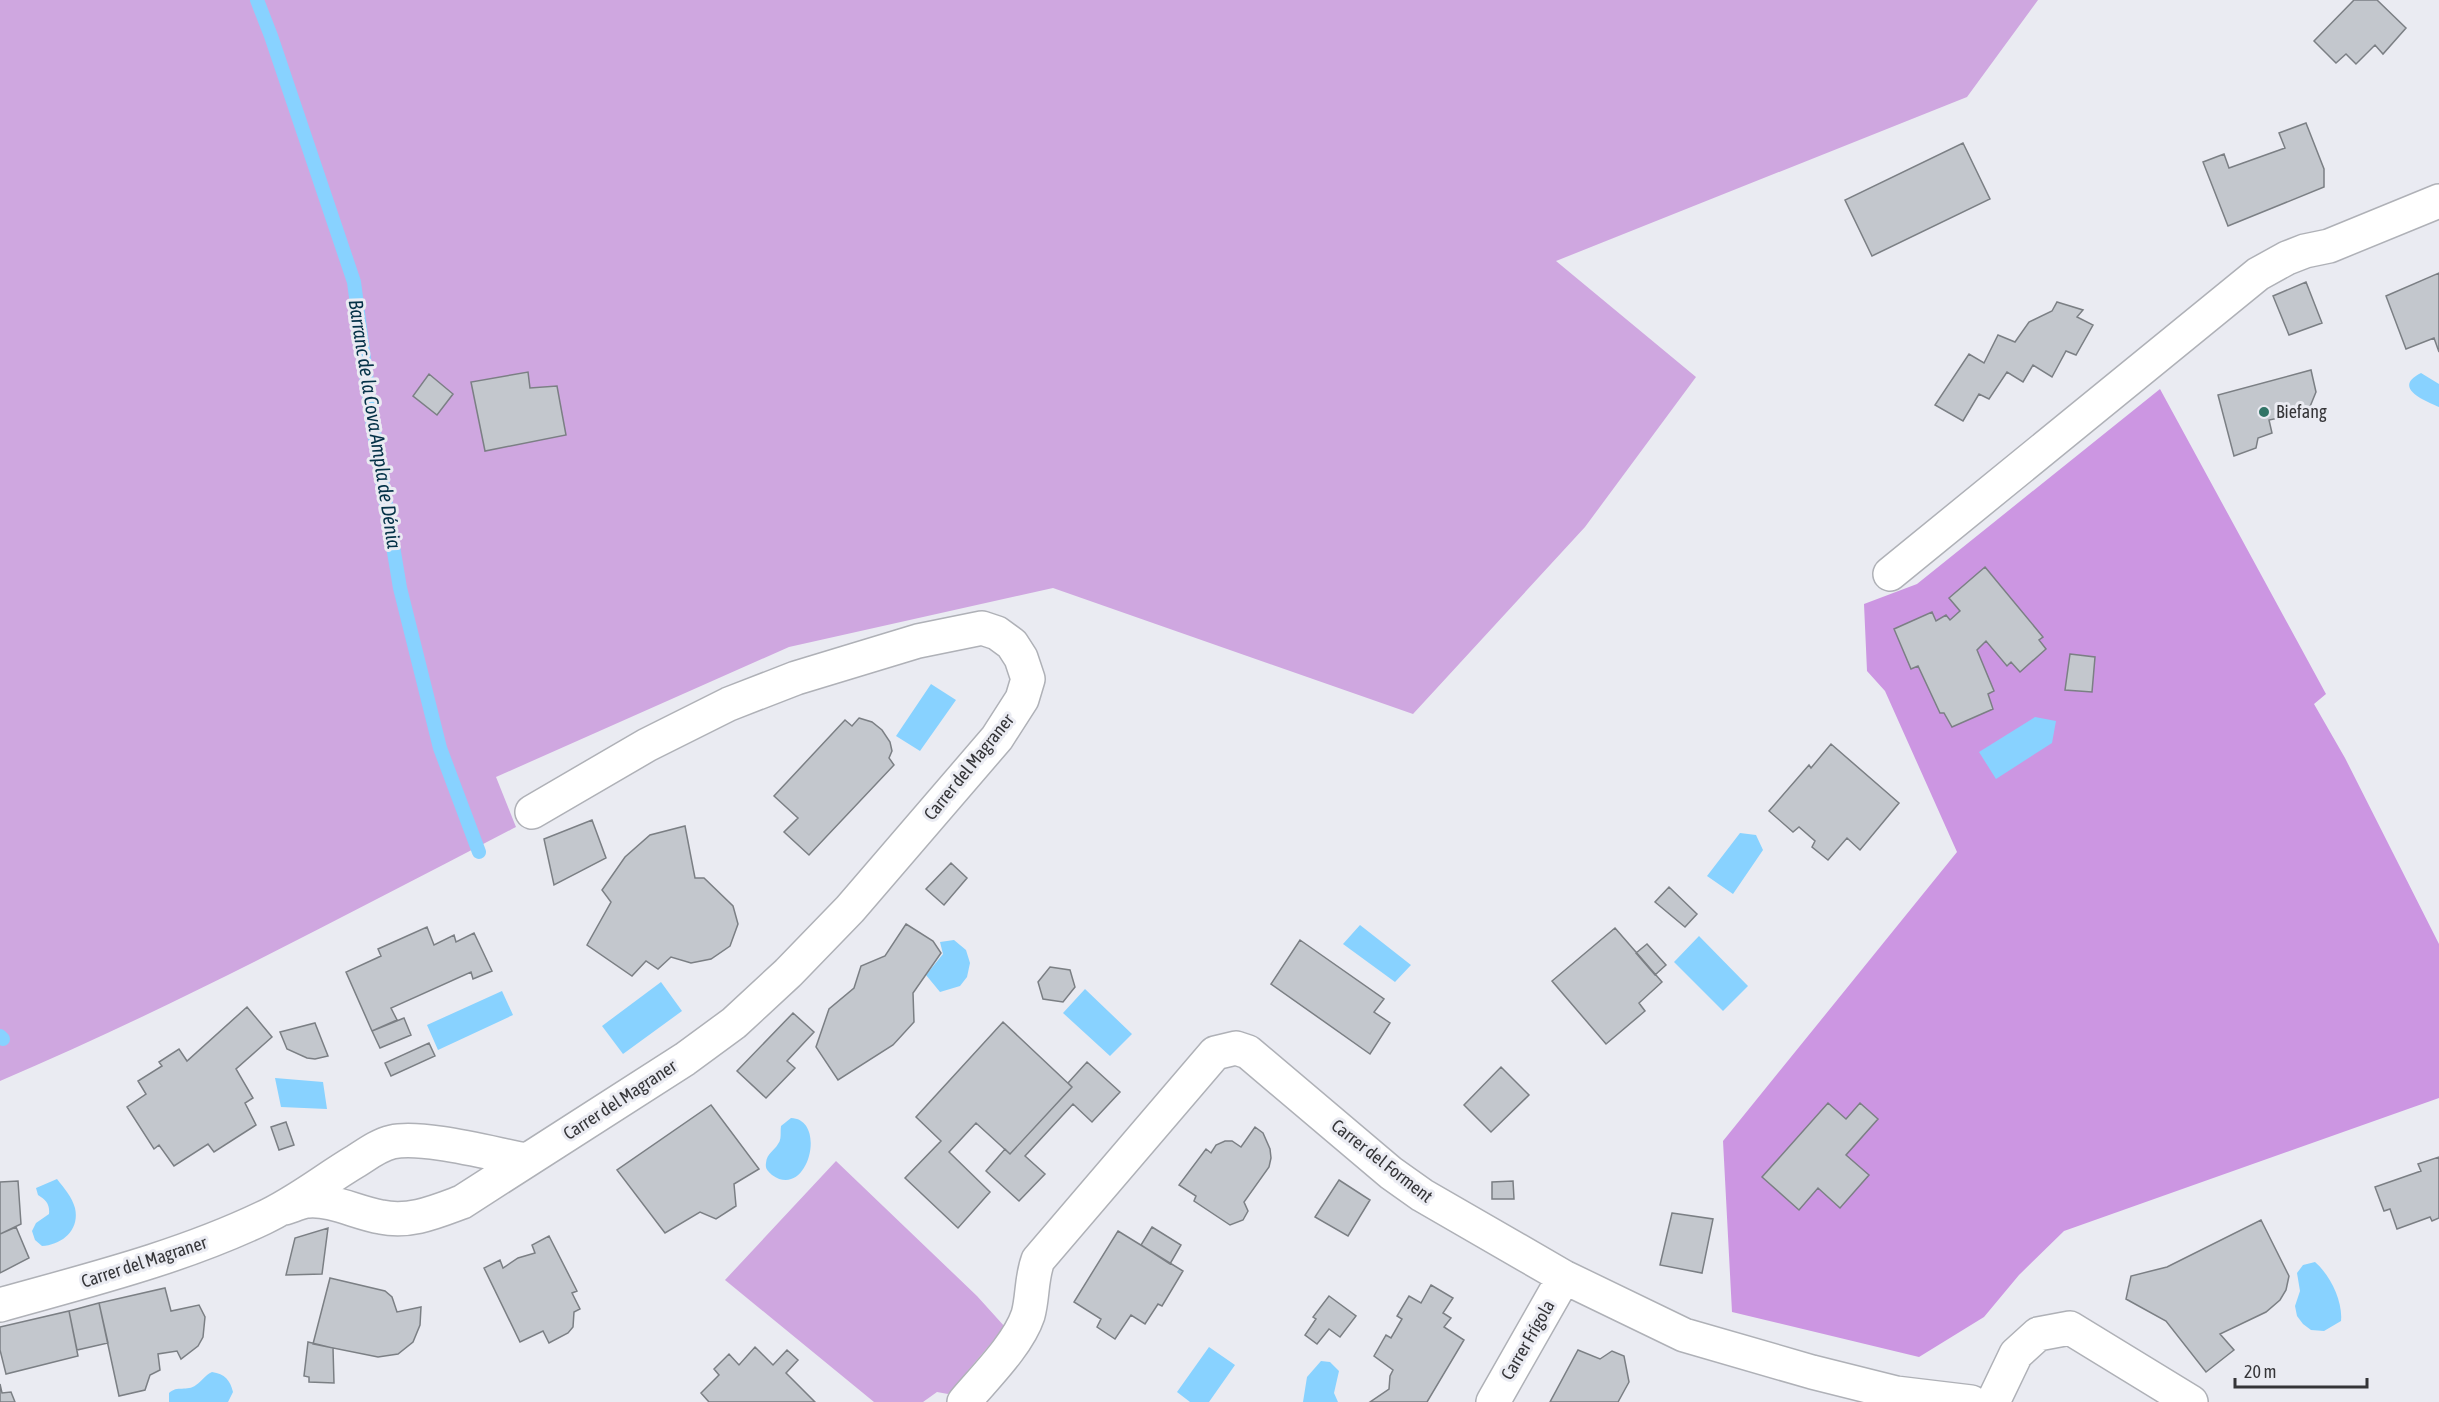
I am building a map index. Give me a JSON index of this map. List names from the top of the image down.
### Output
{
  "streets": {
    "street": ["Carrer del Magraner", "Carrer del Forment", "Carrer Frígola"]
  },
  "crossings": [
    ["Carrer del Forment", "Carrer Frígola"]
  ],
  "water": ["Barranc de la Cova Ampla de Dénia"],
  "places": ["Biefang"],
  "scale_bar": "20 m"
}
